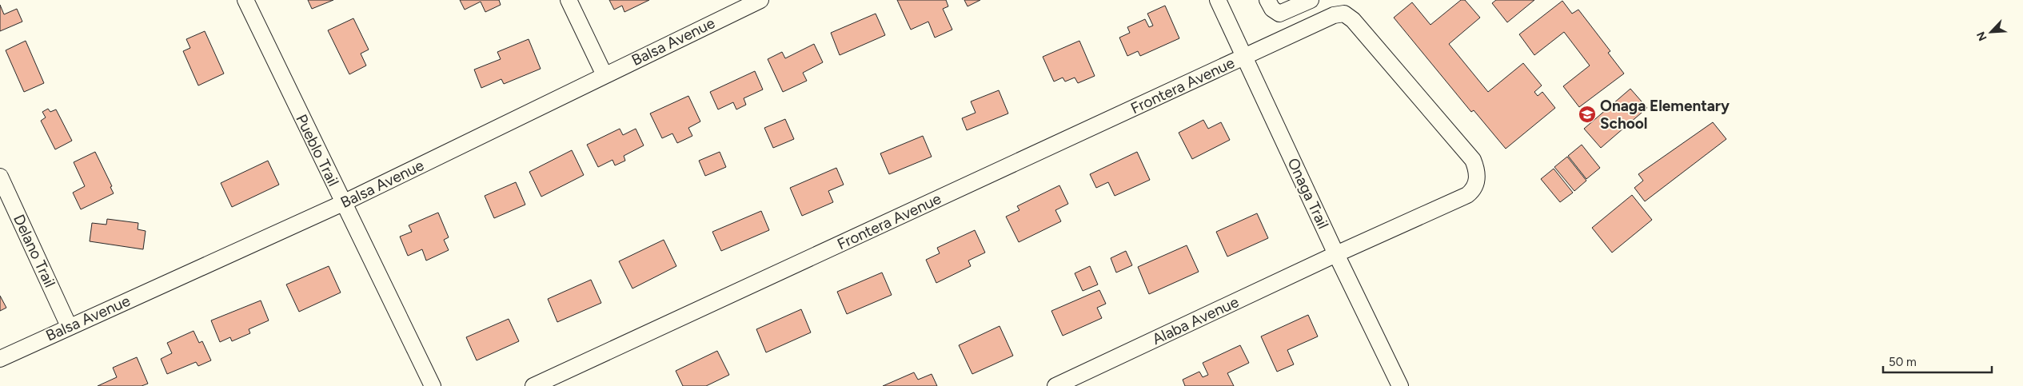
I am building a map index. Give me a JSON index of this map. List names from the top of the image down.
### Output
{
  "streets": {
    "street": [
      "Balsa Avenue",
      "Frontera Avenue",
      "Pueblo Trail",
      "Onaga Trail",
      "Delano Trail",
      "Alaba Avenue"
    ]
  },
  "crossings": [
    ["Balsa Avenue", "Pueblo Trail"],
    ["Balsa Avenue", "Delano Trail"],
    ["Frontera Avenue", "Onaga Trail"],
    ["Frontera Avenue", "Alaba Avenue"],
    ["Onaga Trail", "Alaba Avenue"]
  ],
  "places": {
    "school or university": ["Onaga Elementary School"]
  },
  "scale_bar": "50 m",
  "north": "bottom left"
}
